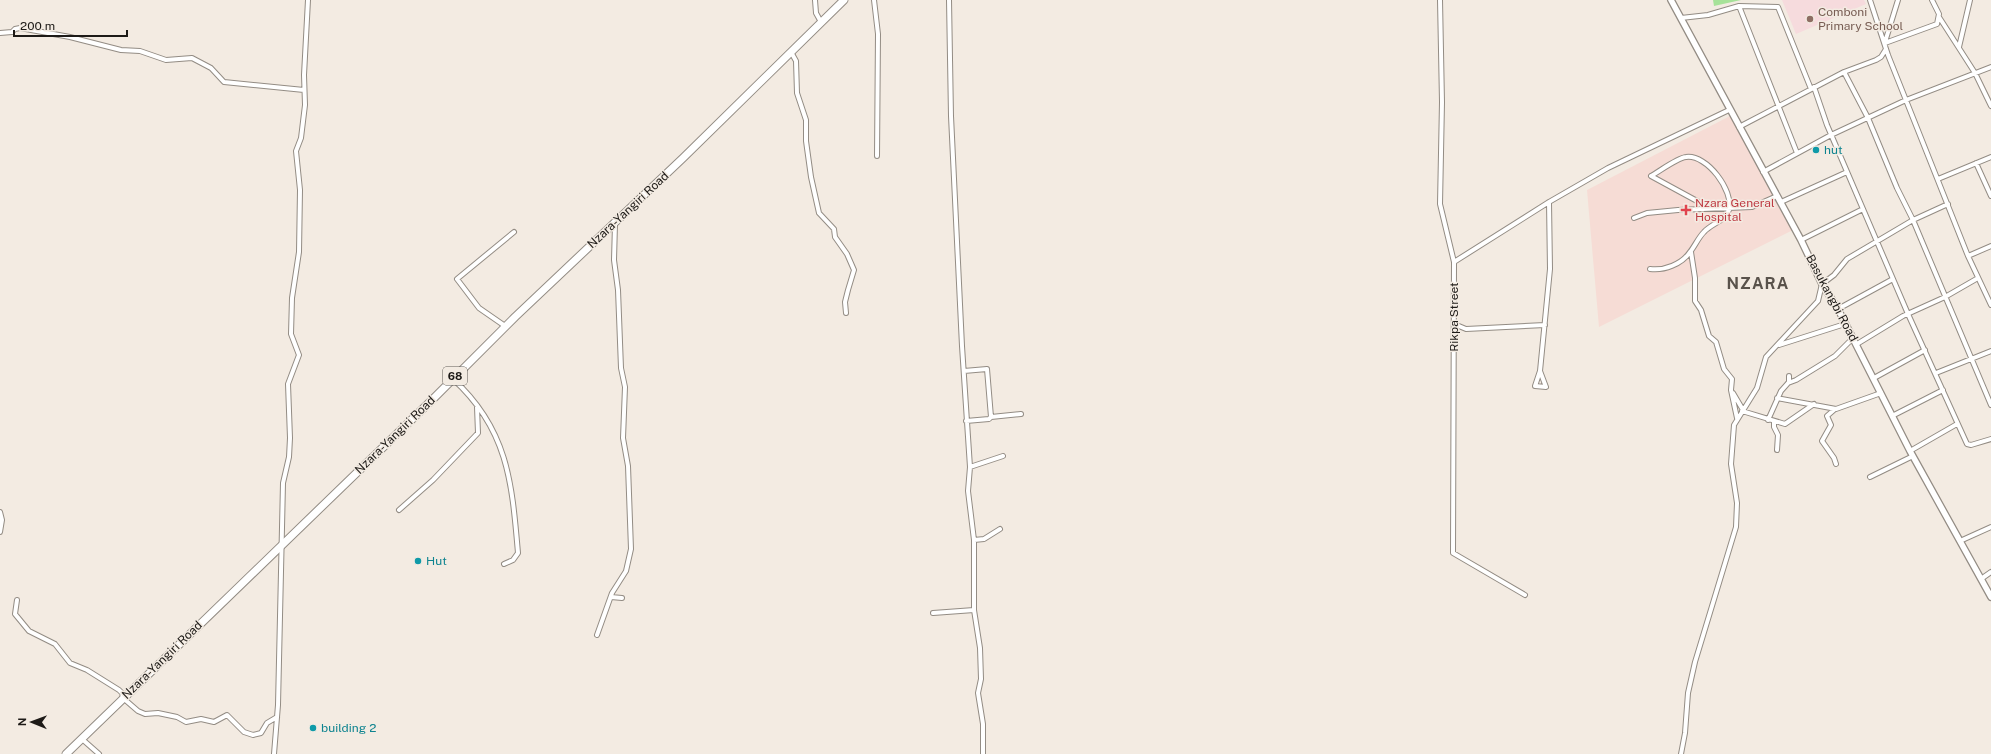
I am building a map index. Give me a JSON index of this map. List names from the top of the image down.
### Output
{
  "streets": {
    "main road": ["Nzara-Yangiri Road", "68"],
    "street": ["Basukangbi Road", "Rikpa Street"]
  },
  "districts": ["NZARA"],
  "places": {
    "other": [
      "Comboni Primary School",
      "hut",
      "Hut",
      "building 2"
    ],
    "health": ["Nzara General Hospital"]
  },
  "scale_bar": "200 m",
  "north": "left"
}
